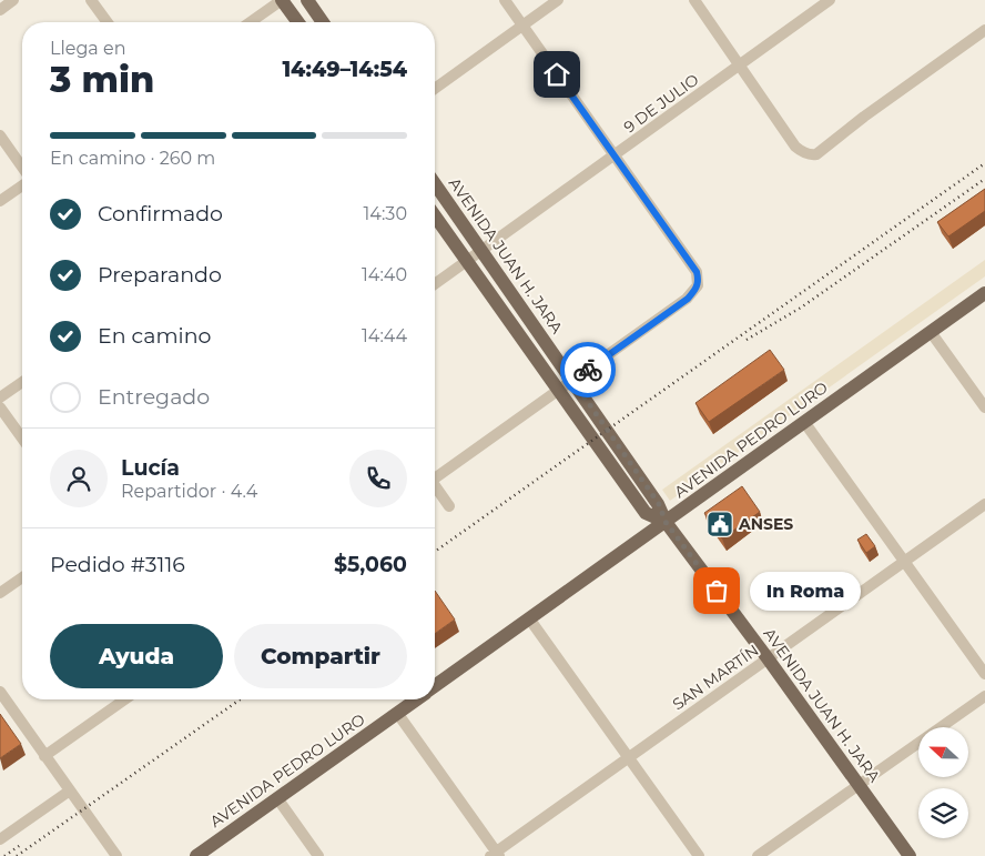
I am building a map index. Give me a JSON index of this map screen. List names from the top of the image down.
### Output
{
  "streets": {
    "main road": ["AVENIDA JUAN H. JARA", "AVENIDA PEDRO LURO"],
    "street": ["9 DE JULIO", "SAN MARTÍN"]
  },
  "crossings": [
    ["9 DE JULIO", "AVENIDA JUAN H. JARA"],
    ["AVENIDA JUAN H. JARA", "AVENIDA PEDRO LURO"],
    ["AVENIDA JUAN H. JARA", "SAN MARTÍN"]
  ],
  "places": {
    "public building": ["ANSES"],
    "other": ["In Roma"]
  },
  "north": "left",
  "page": {
    "heading": ["3 min", "Llega en", "14:49–14:54"],
    "panel": [
      "Lucía",
      "Repartidor · 4.4",
      "Pedido #3116",
      "$5,060"
    ],
    "bar": "En camino · 260 m",
    "list": [
      ["Confirmado", "14:30"],
      ["Preparando", "14:40"],
      ["En camino", "14:44"],
      "Entregado"
    ],
    "bubble": "In Roma",
    "buttons": ["Ayuda", "Compartir"]
  }
}
